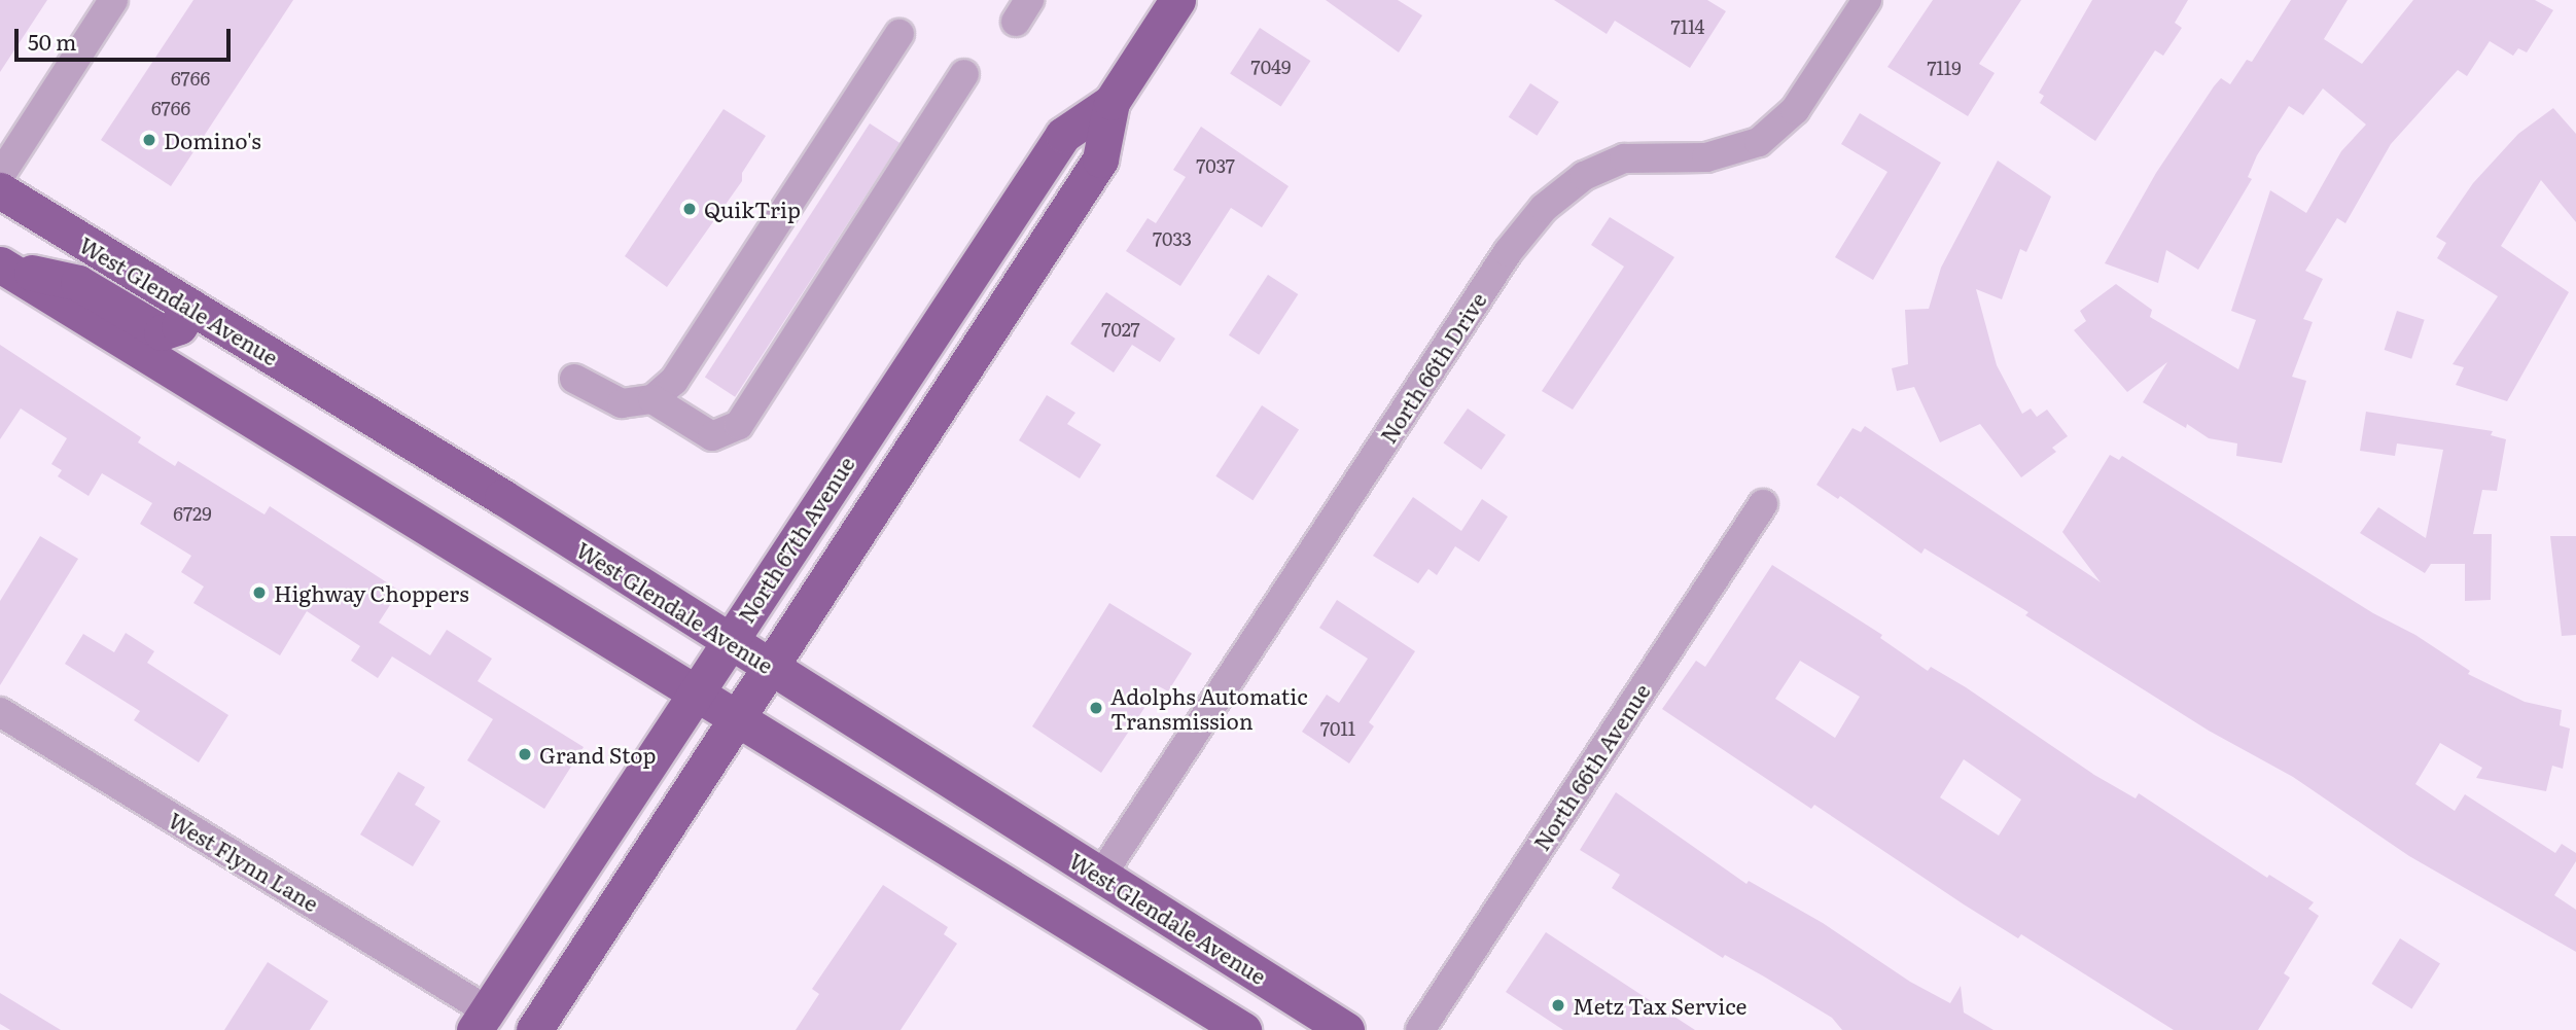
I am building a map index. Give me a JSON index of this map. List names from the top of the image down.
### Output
{
  "streets": {
    "main road": ["West Glendale Avenue", "North 67th Avenue"],
    "street": ["North 66th Drive", "North 66th Avenue", "West Flynn Lane"]
  },
  "crossings": [
    ["West Glendale Avenue", "North 66th Drive"],
    ["West Glendale Avenue", "North 67th Avenue"],
    ["North 67th Avenue", "West Flynn Lane"]
  ],
  "places": [
    "Domino's",
    "QuikTrip",
    "Highway Choppers",
    "Adolphs Automatic Transmission",
    "Grand Stop",
    "Metz Tax Service"
  ],
  "house_numbers": [
    "7114",
    "7049",
    "7119",
    "6766",
    "6766",
    "7037",
    "7033",
    "7027",
    "6729",
    "7011"
  ],
  "scale_bar": "50 m"
}
